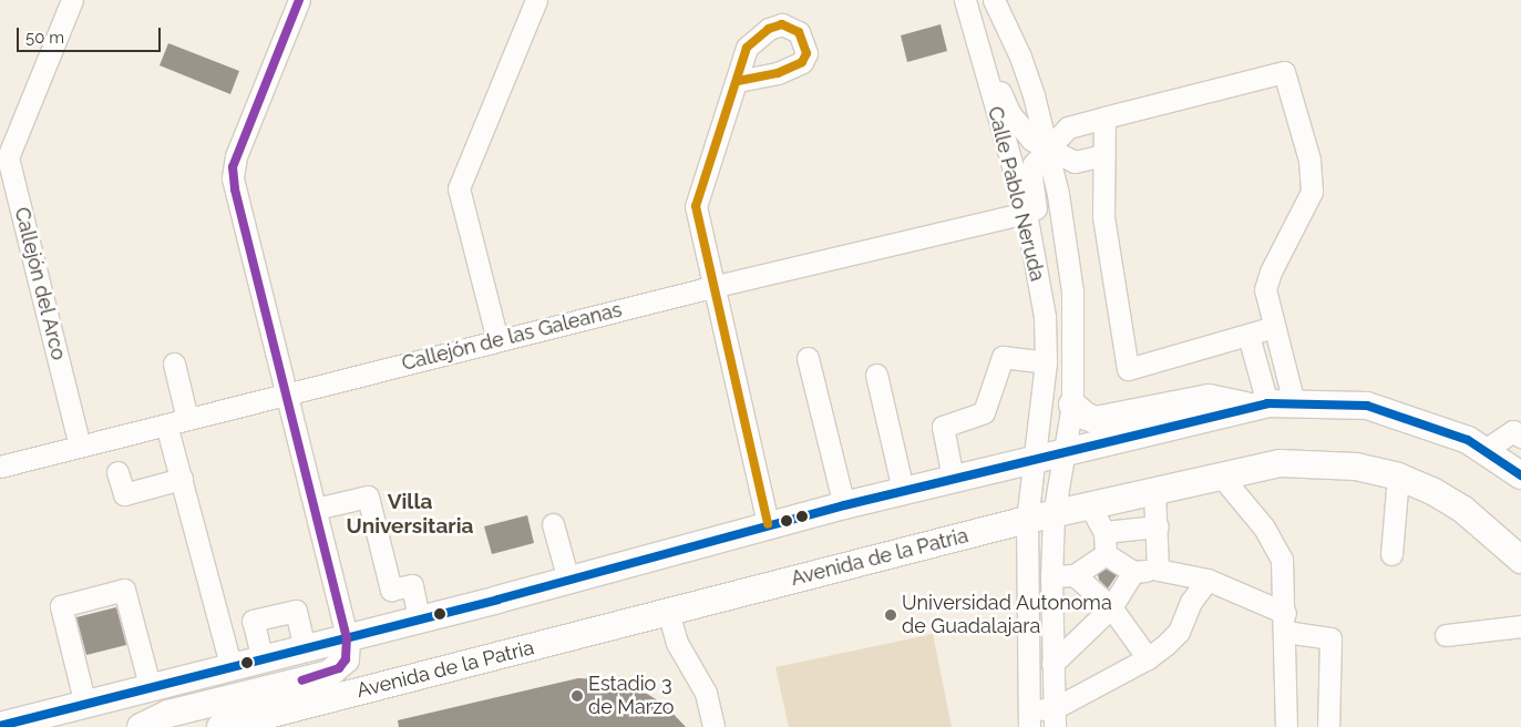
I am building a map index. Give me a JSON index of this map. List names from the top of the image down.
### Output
{
  "streets": {
    "main road": ["Avenida de la Patria"],
    "street": ["Calle Pablo Neruda", "Callejón del Arco", "Callejón de las Galeanas"]
  },
  "crossings": [
    ["Calle Pablo Neruda", "Callejón de las Galeanas"],
    ["Calle Pablo Neruda", "Avenida de la Patria"],
    ["Callejón del Arco", "Callejón de las Galeanas"]
  ],
  "districts": ["Villa Universitaria"],
  "places": ["Universidad Autonoma de Guadalajara", "Estadio 3 de Marzo"],
  "scale_bar": "50 m"
}
